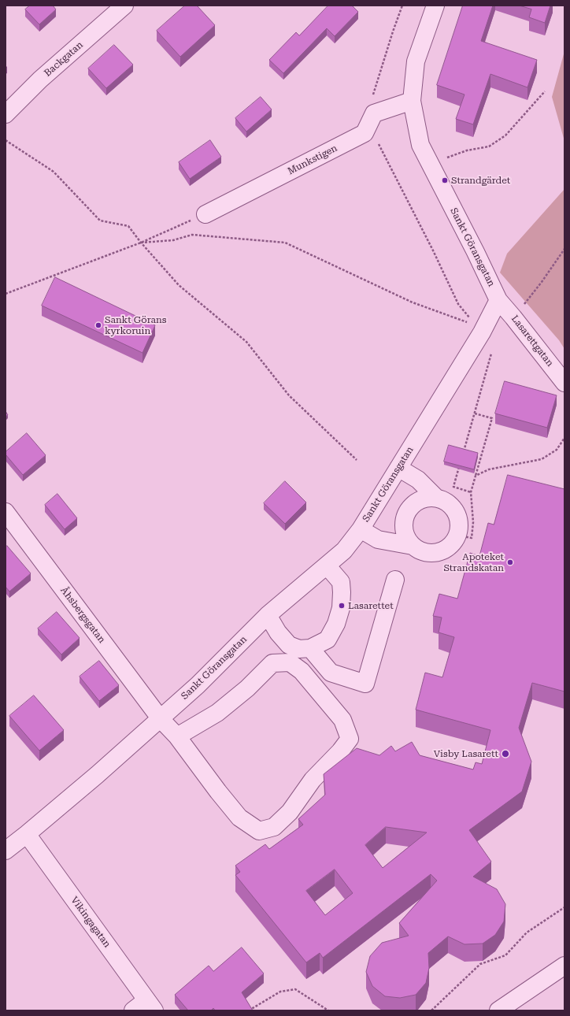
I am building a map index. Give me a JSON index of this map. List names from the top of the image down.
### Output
{
  "streets": {
    "street": [
      "Backgatan",
      "Munkstigen",
      "Sankt Göransgatan",
      "Lasarettgatan",
      "Åhsbergsgatan",
      "Vikingagatan"
    ]
  },
  "crossings": [
    ["Sankt Göransgatan", "Lasarettgatan"],
    ["Sankt Göransgatan", "Åhsbergsgatan"],
    ["Sankt Göransgatan", "Vikingagatan"]
  ],
  "places": [
    "Strandgärdet",
    "Sankt Görans kyrkoruin",
    "Apoteket Strandskatan",
    "Lasarettet",
    "Visby Lasarett"
  ]
}
